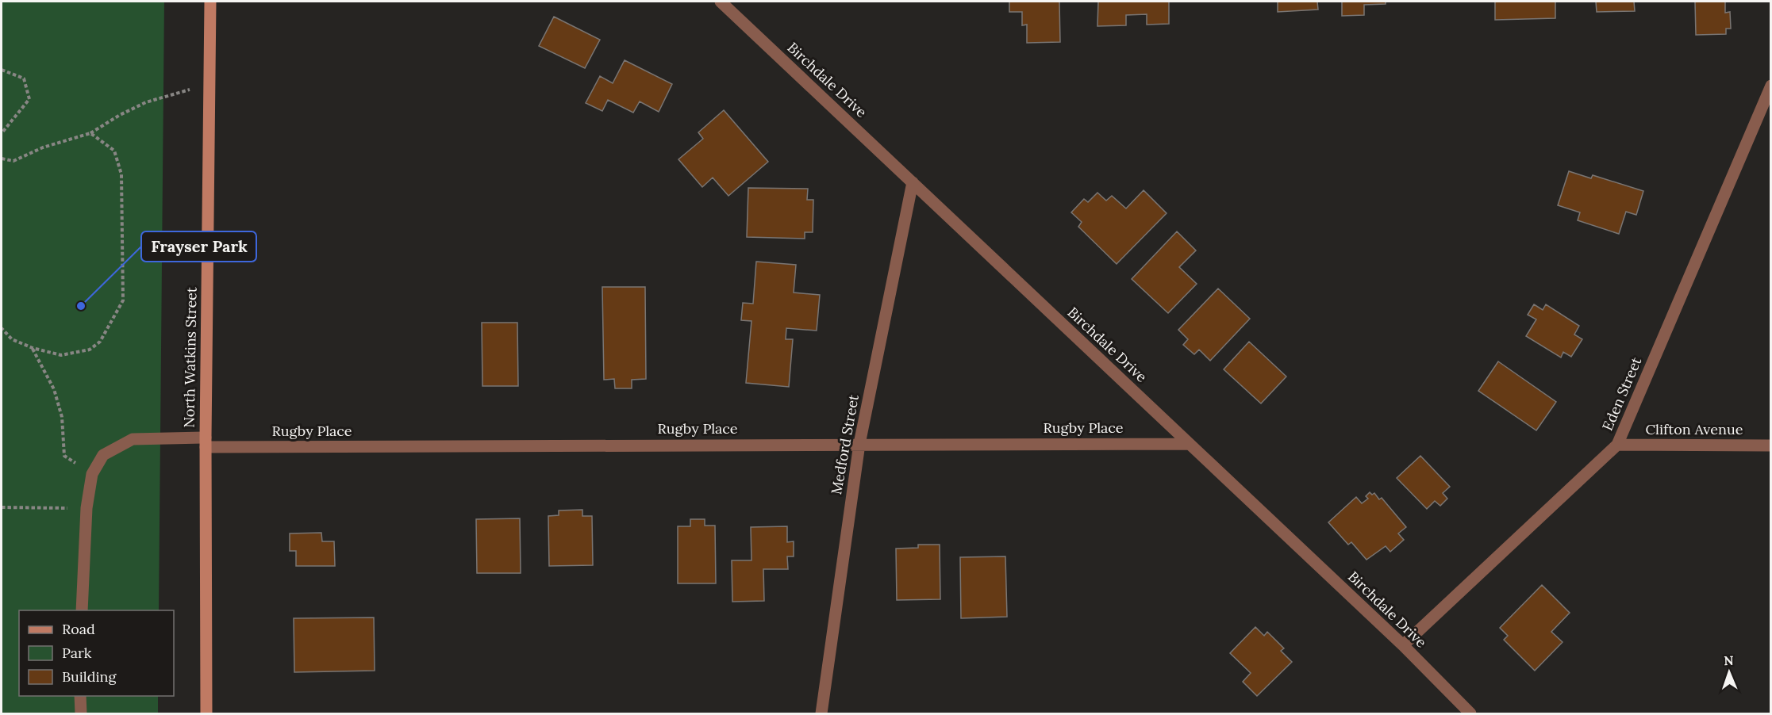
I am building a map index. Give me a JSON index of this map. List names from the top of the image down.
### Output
{
  "streets": {
    "main road": ["North Watkins Street"],
    "street": [
      "Birchdale Drive",
      "Eden Street",
      "Rugby Place",
      "Clifton Avenue",
      "Medford Street"
    ]
  },
  "crossings": [
    ["Birchdale Drive", "Eden Street"],
    ["Birchdale Drive", "Rugby Place"],
    ["Birchdale Drive", "Medford Street"],
    ["North Watkins Street", "Rugby Place"],
    ["Eden Street", "Clifton Avenue"],
    ["Rugby Place", "Medford Street"]
  ],
  "places": ["Frayser Park"],
  "legend": ["Road", "Park", "Building"],
  "north": "top"
}
